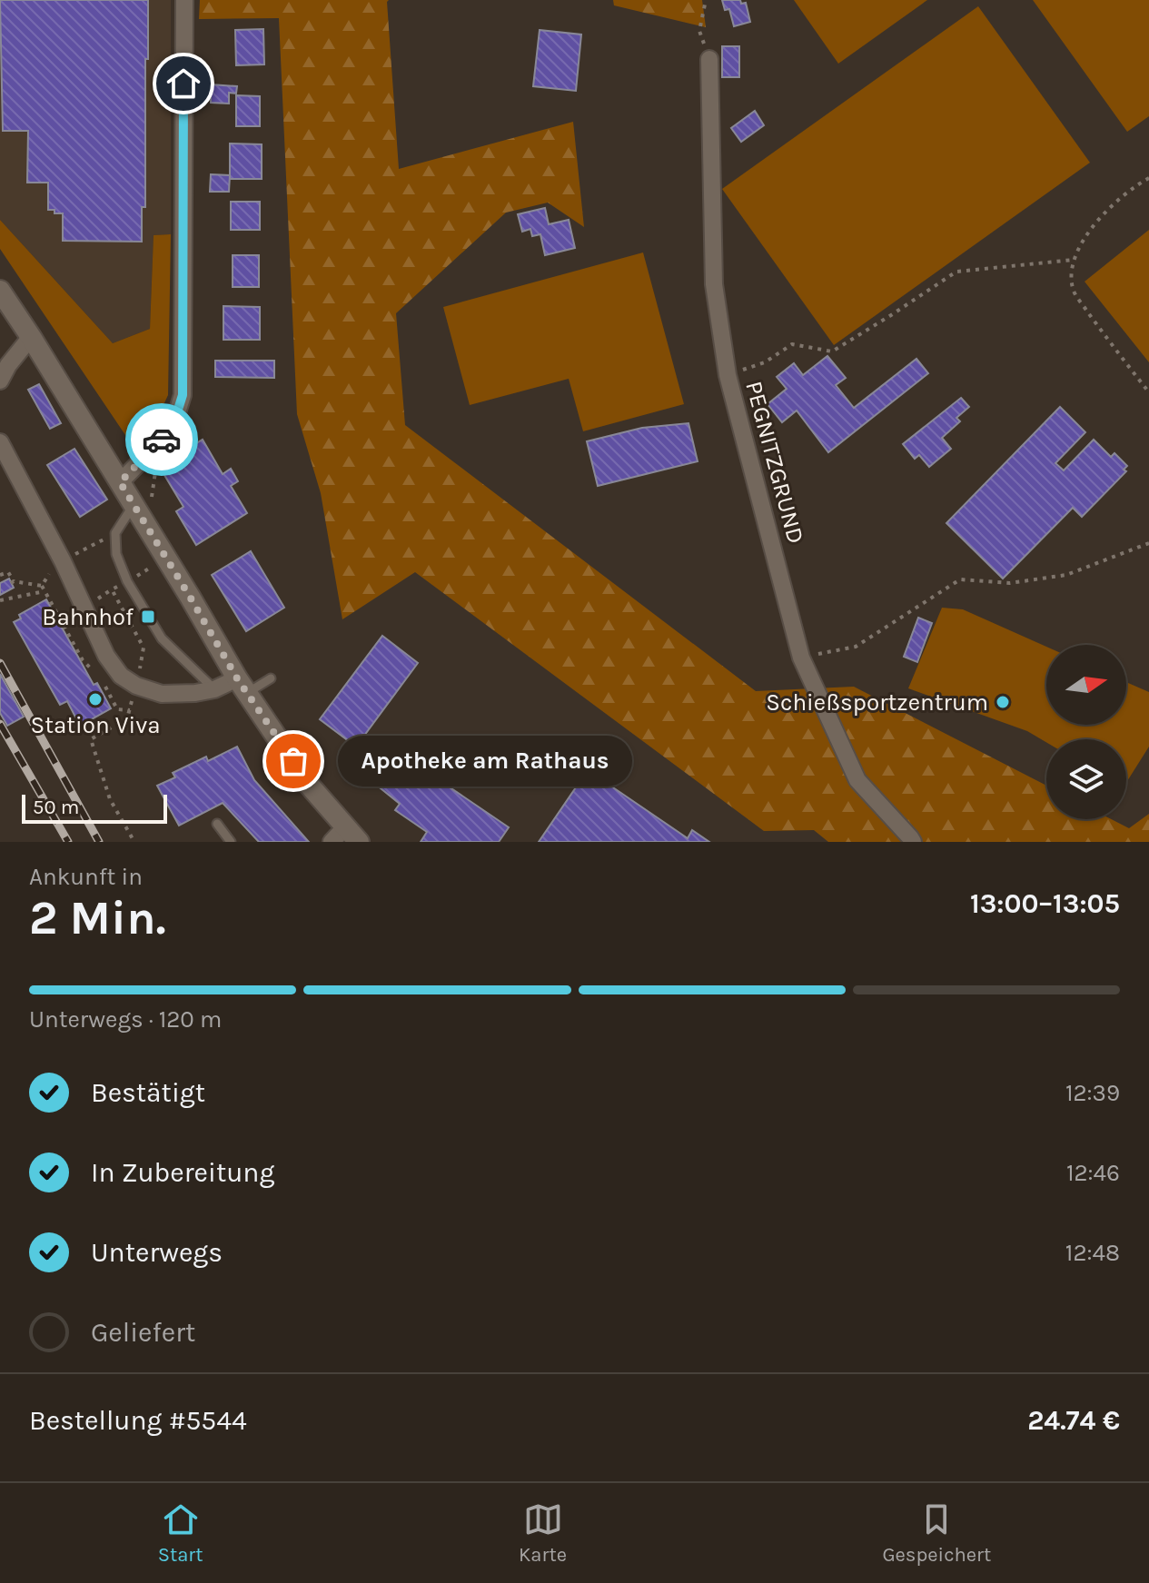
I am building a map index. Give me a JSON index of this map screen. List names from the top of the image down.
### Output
{
  "streets": {
    "street": ["PEGNITZGRUND"]
  },
  "places": {
    "transit": ["Bahnhof"],
    "other": ["Station Viva", "Schießsportzentrum", "Apotheke am Rathaus"]
  },
  "scale_bar": "50 m",
  "north": "right",
  "page": {
    "bubble": "Apotheke am Rathaus",
    "scale": "50 m",
    "heading": ["2 Min.", "Ankunft in", "13:00–13:05"],
    "panel": ["Bestellung #5544", "24.74 €"],
    "bar": "Unterwegs · 120 m",
    "list": [
      ["Bestätigt", "12:39"],
      ["In Zubereitung", "12:46"],
      ["Unterwegs", "12:48"],
      "Geliefert"
    ],
    "tabs": ["Start", "Karte", "Gespeichert"]
  }
}
